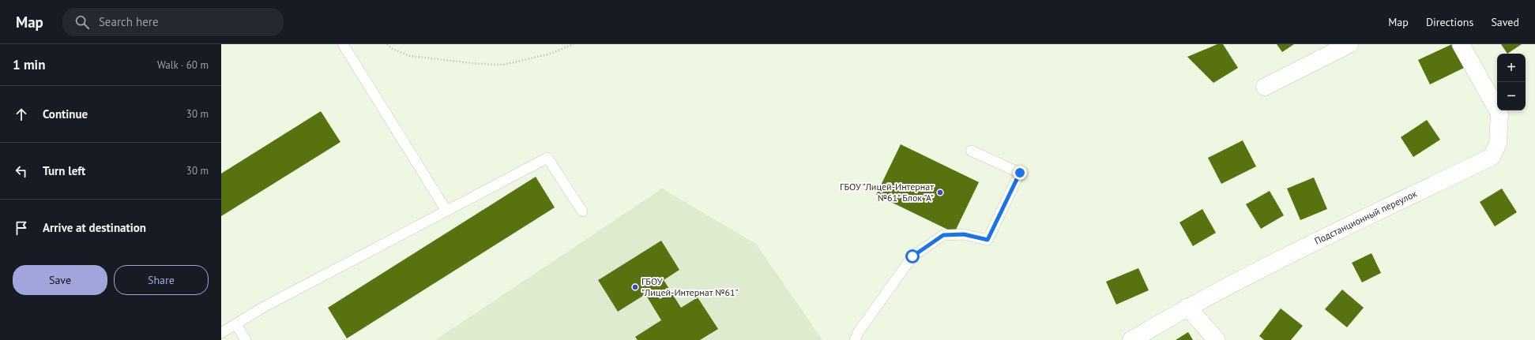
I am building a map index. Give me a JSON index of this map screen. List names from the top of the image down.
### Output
{
  "streets": {
    "street": ["Подстанционный переулок"]
  },
  "places": ["ГБОУ \"Лицей-Интернат №61\" Блок \"А\"", "ГБОУ \"Лицей-Интернат №61\""],
  "page": {
    "header": "Map",
    "search": "Search here",
    "nav": ["Map", "Directions", "Saved"],
    "heading": ["1 min", "Walk · 60 m"],
    "map_buttons": ["+", "−"],
    "list": [
      ["Continue", "30 m"],
      ["Turn left", "30 m"],
      "Arrive at destination"
    ],
    "buttons": ["Save", "Share"]
  }
}
